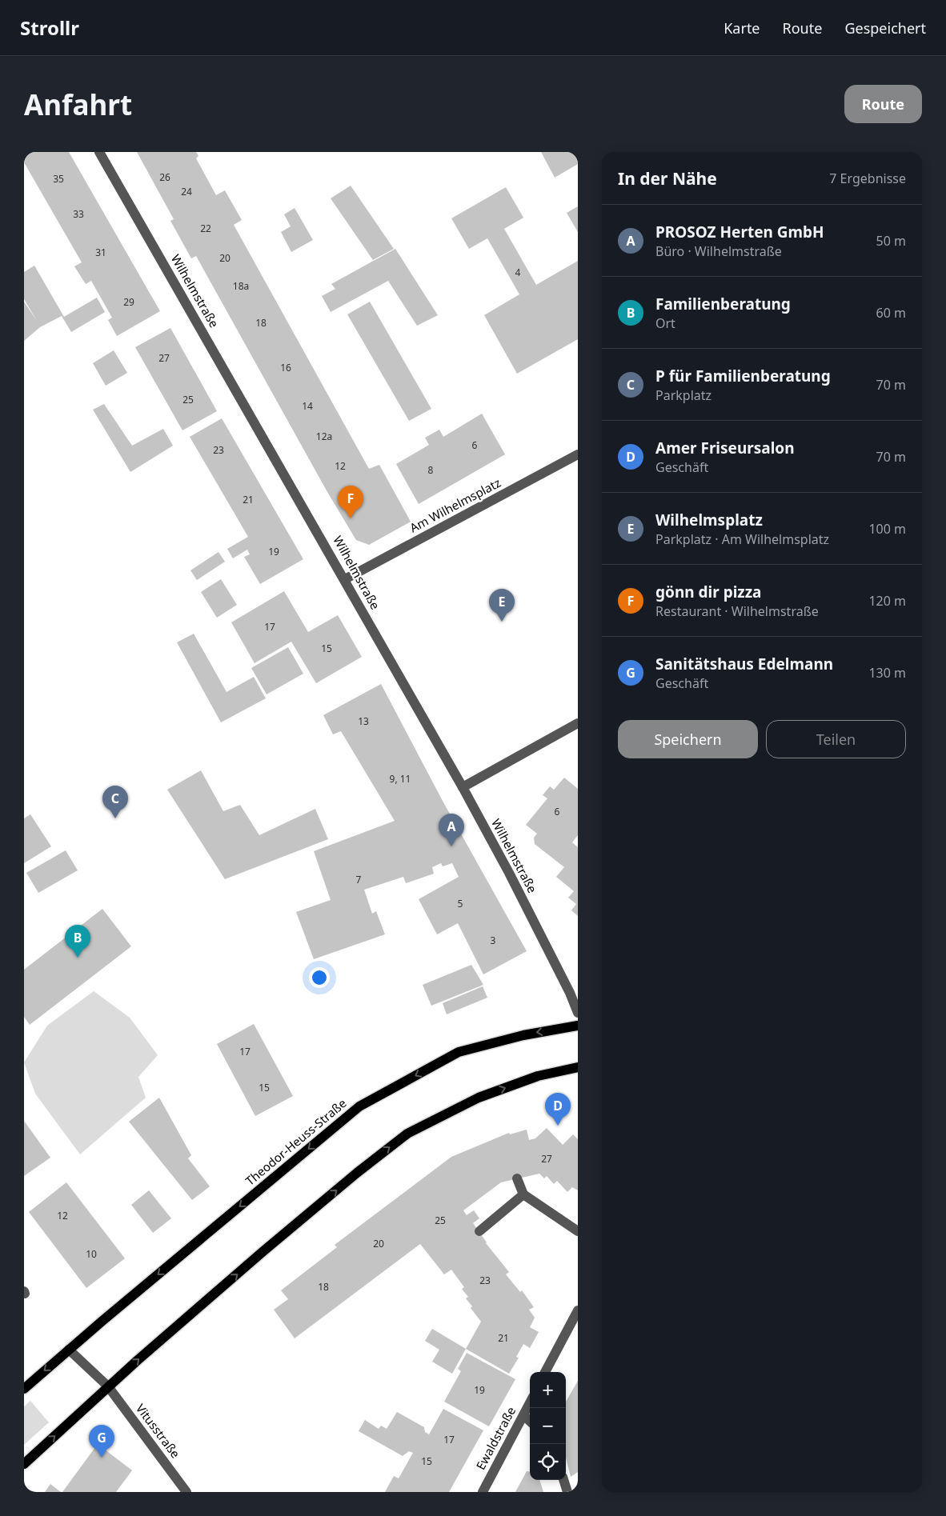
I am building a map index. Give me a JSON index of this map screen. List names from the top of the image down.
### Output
{
  "streets": {
    "main road": ["Theodor-Heuss-Straße"],
    "street": [
      "Wilhelmstraße",
      "Am Wilhelmsplatz",
      "Vitusstraße",
      "Ewaldstraße"
    ]
  },
  "crossings": [
    ["Wilhelmstraße", "Am Wilhelmsplatz"]
  ],
  "house_numbers": [
    "26",
    "35",
    "24",
    "33",
    "22",
    "31",
    "20",
    "4",
    "18a",
    "29",
    "18",
    "27",
    "16",
    "25",
    "14",
    "12a",
    "6",
    "23",
    "12",
    "8",
    "21",
    "19",
    "17",
    "15",
    "13",
    "9, 11",
    "6",
    "7",
    "5",
    "3",
    "17",
    "15",
    "27",
    "12",
    "25",
    "20",
    "10",
    "23",
    "18",
    "21",
    "19",
    "17",
    "15"
  ],
  "page": {
    "header": "Strollr",
    "nav": ["Karte", "Route", "Gespeichert"],
    "buttons": [
      "Route",
      ["Speichern", "Teilen"]
    ],
    "title": "Anfahrt",
    "heading": ["In der Nähe", "7 Ergebnisse"],
    "list": [
      {
        "mark": "A",
        "name": "PROSOZ Herten GmbH",
        "note": "Büro · Wilhelmstraße",
        "value": "50 m"
      },
      {
        "mark": "B",
        "name": "Familienberatung",
        "note": "Ort",
        "value": "60 m"
      },
      {
        "mark": "C",
        "name": "P für Familienberatung",
        "note": "Parkplatz",
        "value": "70 m"
      },
      {
        "mark": "D",
        "name": "Amer Friseursalon",
        "note": "Geschäft",
        "value": "70 m"
      },
      {
        "mark": "E",
        "name": "Wilhelmsplatz",
        "note": "Parkplatz · Am Wilhelmsplatz",
        "value": "100 m"
      },
      {
        "mark": "F",
        "name": "gönn dir pizza",
        "note": "Restaurant · Wilhelmstraße",
        "value": "120 m"
      },
      {
        "mark": "G",
        "name": "Sanitätshaus Edelmann",
        "note": "Geschäft",
        "value": "130 m"
      }
    ],
    "pins": [
      "F",
      "E",
      "C",
      "A",
      "B",
      "D",
      "G"
    ],
    "map_buttons": ["+", "−"]
  }
}
